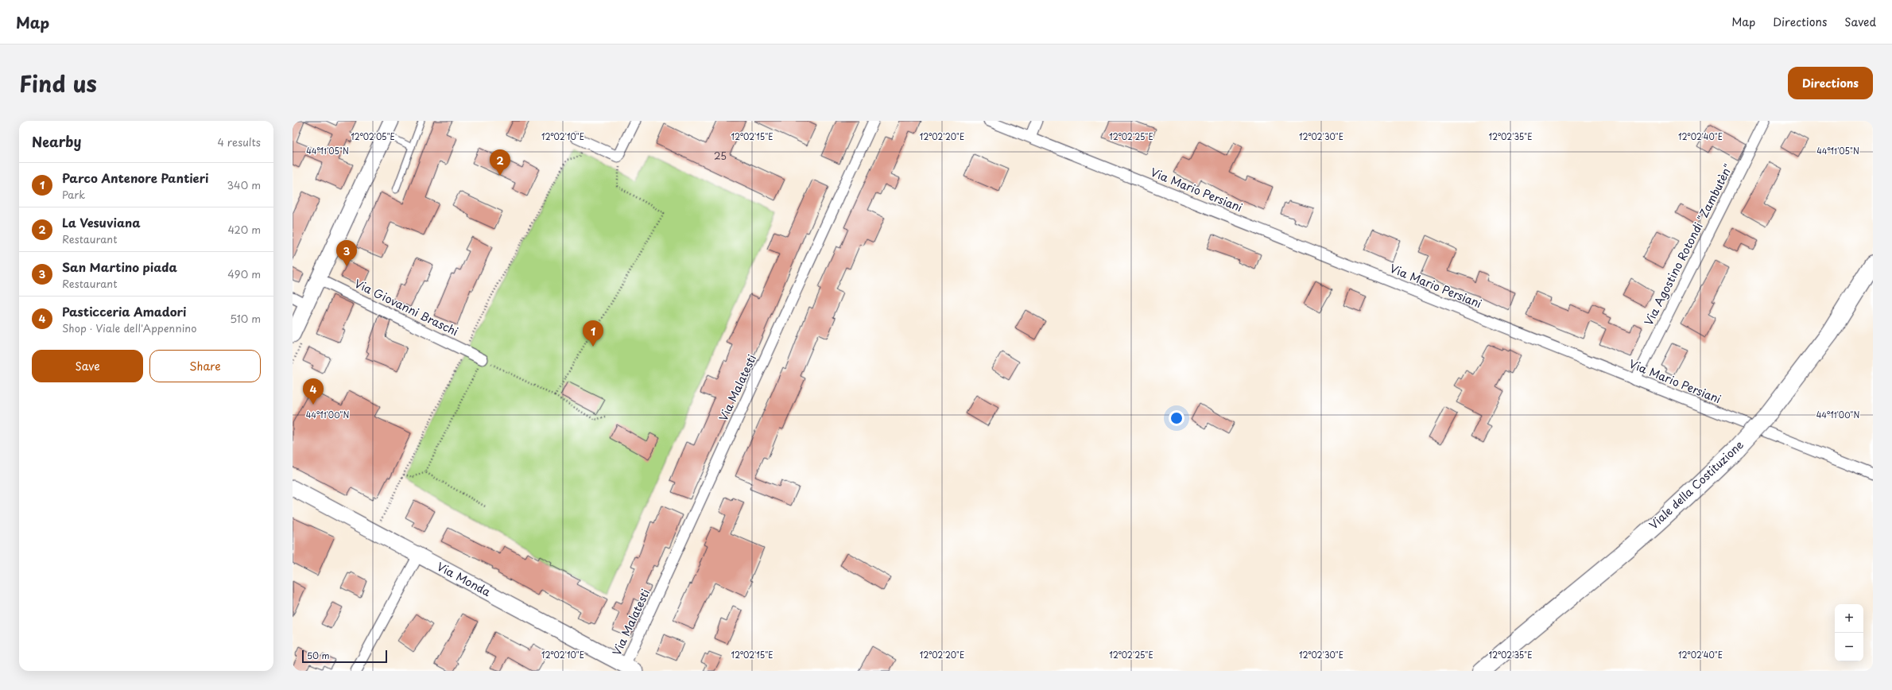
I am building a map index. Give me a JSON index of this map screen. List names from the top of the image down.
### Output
{
  "streets": {
    "highway": ["Viale della Costituzione"],
    "main road": ["Via Monda"],
    "street": [
      "Via Mario Persiani",
      "Via Agostino Rotondi \"Zambutèn\"",
      "Via Giovanni Braschi",
      "Via Malatesti"
    ]
  },
  "crossings": [
    ["Via Mario Persiani", "Via Agostino Rotondi \"Zambutèn\""],
    ["Via Malatesti", "Via Monda"]
  ],
  "house_numbers": ["25"],
  "scale_bar": "50 m",
  "page": {
    "header": "Map",
    "nav": ["Map", "Directions", "Saved"],
    "title": "Find us",
    "buttons": [
      "Directions",
      ["Save", "Share"]
    ],
    "heading": ["Nearby", "4 results"],
    "pins": [
      "2",
      "3",
      "1",
      "4"
    ],
    "list": [
      {
        "mark": "1",
        "name": "Parco Antenore Pantieri",
        "note": "Park",
        "value": "340 m"
      },
      {
        "mark": "2",
        "name": "La Vesuviana",
        "note": "Restaurant",
        "value": "420 m"
      },
      {
        "mark": "3",
        "name": "San Martino piada",
        "note": "Restaurant",
        "value": "490 m"
      },
      {
        "mark": "4",
        "name": "Pasticceria Amadori",
        "note": "Shop · Viale dell'Appennino",
        "value": "510 m"
      }
    ],
    "map_buttons": ["+", "−"],
    "scale": "50 m"
  },
  "coordinates": [
    "12°02'05\"E",
    "12°02'10\"E",
    "12°02'15\"E",
    "12°02'20\"E",
    "12°02'25\"E",
    "12°02'30\"E",
    "12°02'35\"E",
    "12°02'40\"E",
    "44°11'05\"N",
    "44°11'00\"N"
  ]
}
